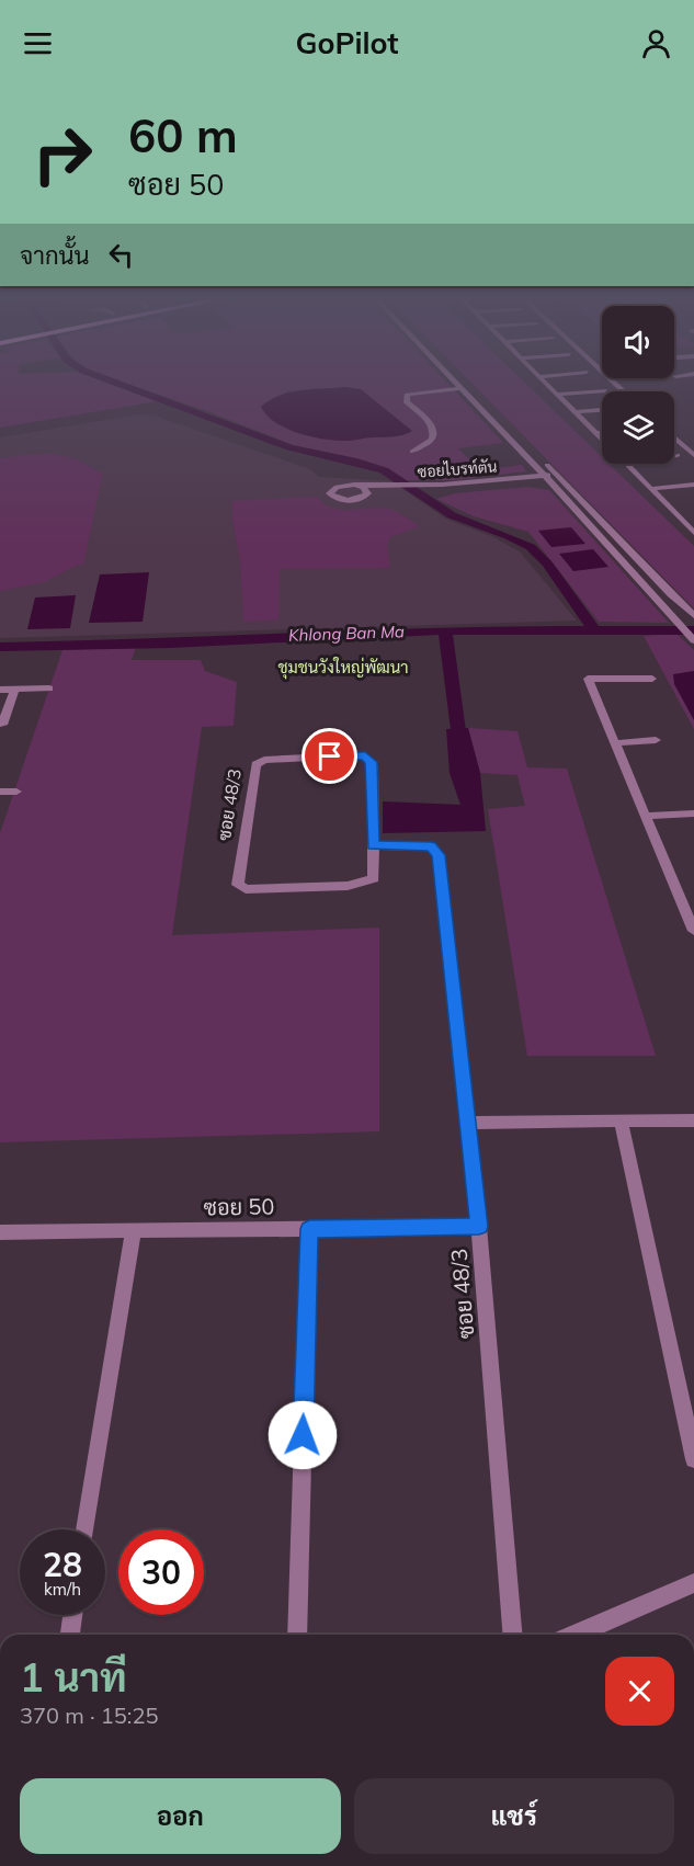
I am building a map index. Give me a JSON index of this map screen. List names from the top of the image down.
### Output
{
  "streets": {
    "street": ["ซอยไบรท์ตัน", "ซอย 48/3", "ซอย 50"]
  },
  "crossings": [
    ["ซอย 48/3", "ซอย 50"]
  ],
  "districts": ["ชุมชนวังใหญ่พัฒนา"],
  "water": ["Khlong Ban Ma"],
  "page": {
    "header": "GoPilot",
    "turn": ["60 m", "ซอย 50"],
    "then": "จากนั้น",
    "speed": "28 km/h",
    "limit": "30",
    "heading": ["1 นาที", "370 m · 15:25"],
    "buttons": ["ออก", "แชร์"]
  }
}
